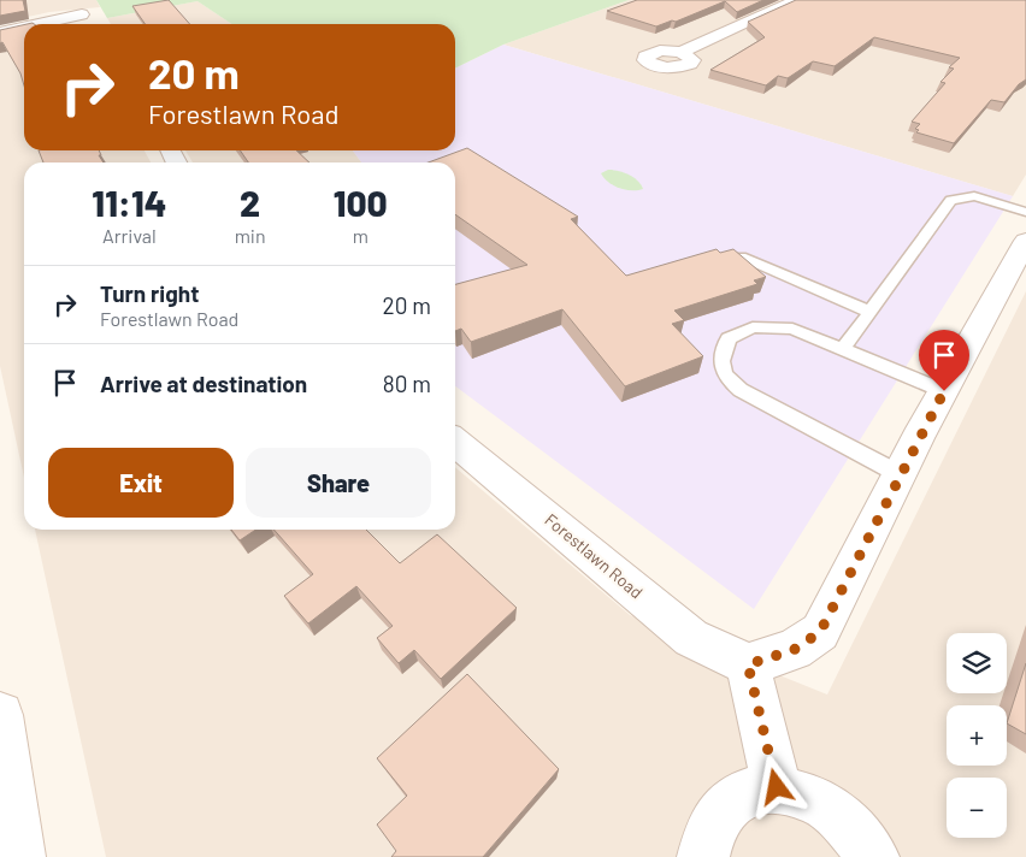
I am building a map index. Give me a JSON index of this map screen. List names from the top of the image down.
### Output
{
  "streets": {
    "street": ["Forestlawn Road"]
  },
  "page": {
    "turn": ["20 m", "Forestlawn Road"],
    "eta": [
      "11:14",
      "Arrival",
      "2",
      "min",
      "100",
      "m"
    ],
    "list": [
      {
        "name": "Turn right",
        "note": "Forestlawn Road",
        "value": "20 m"
      },
      {
        "name": "Arrive at destination",
        "value": "80 m"
      }
    ],
    "buttons": ["Exit", "Share"],
    "map_buttons": ["+", "−"]
  }
}
